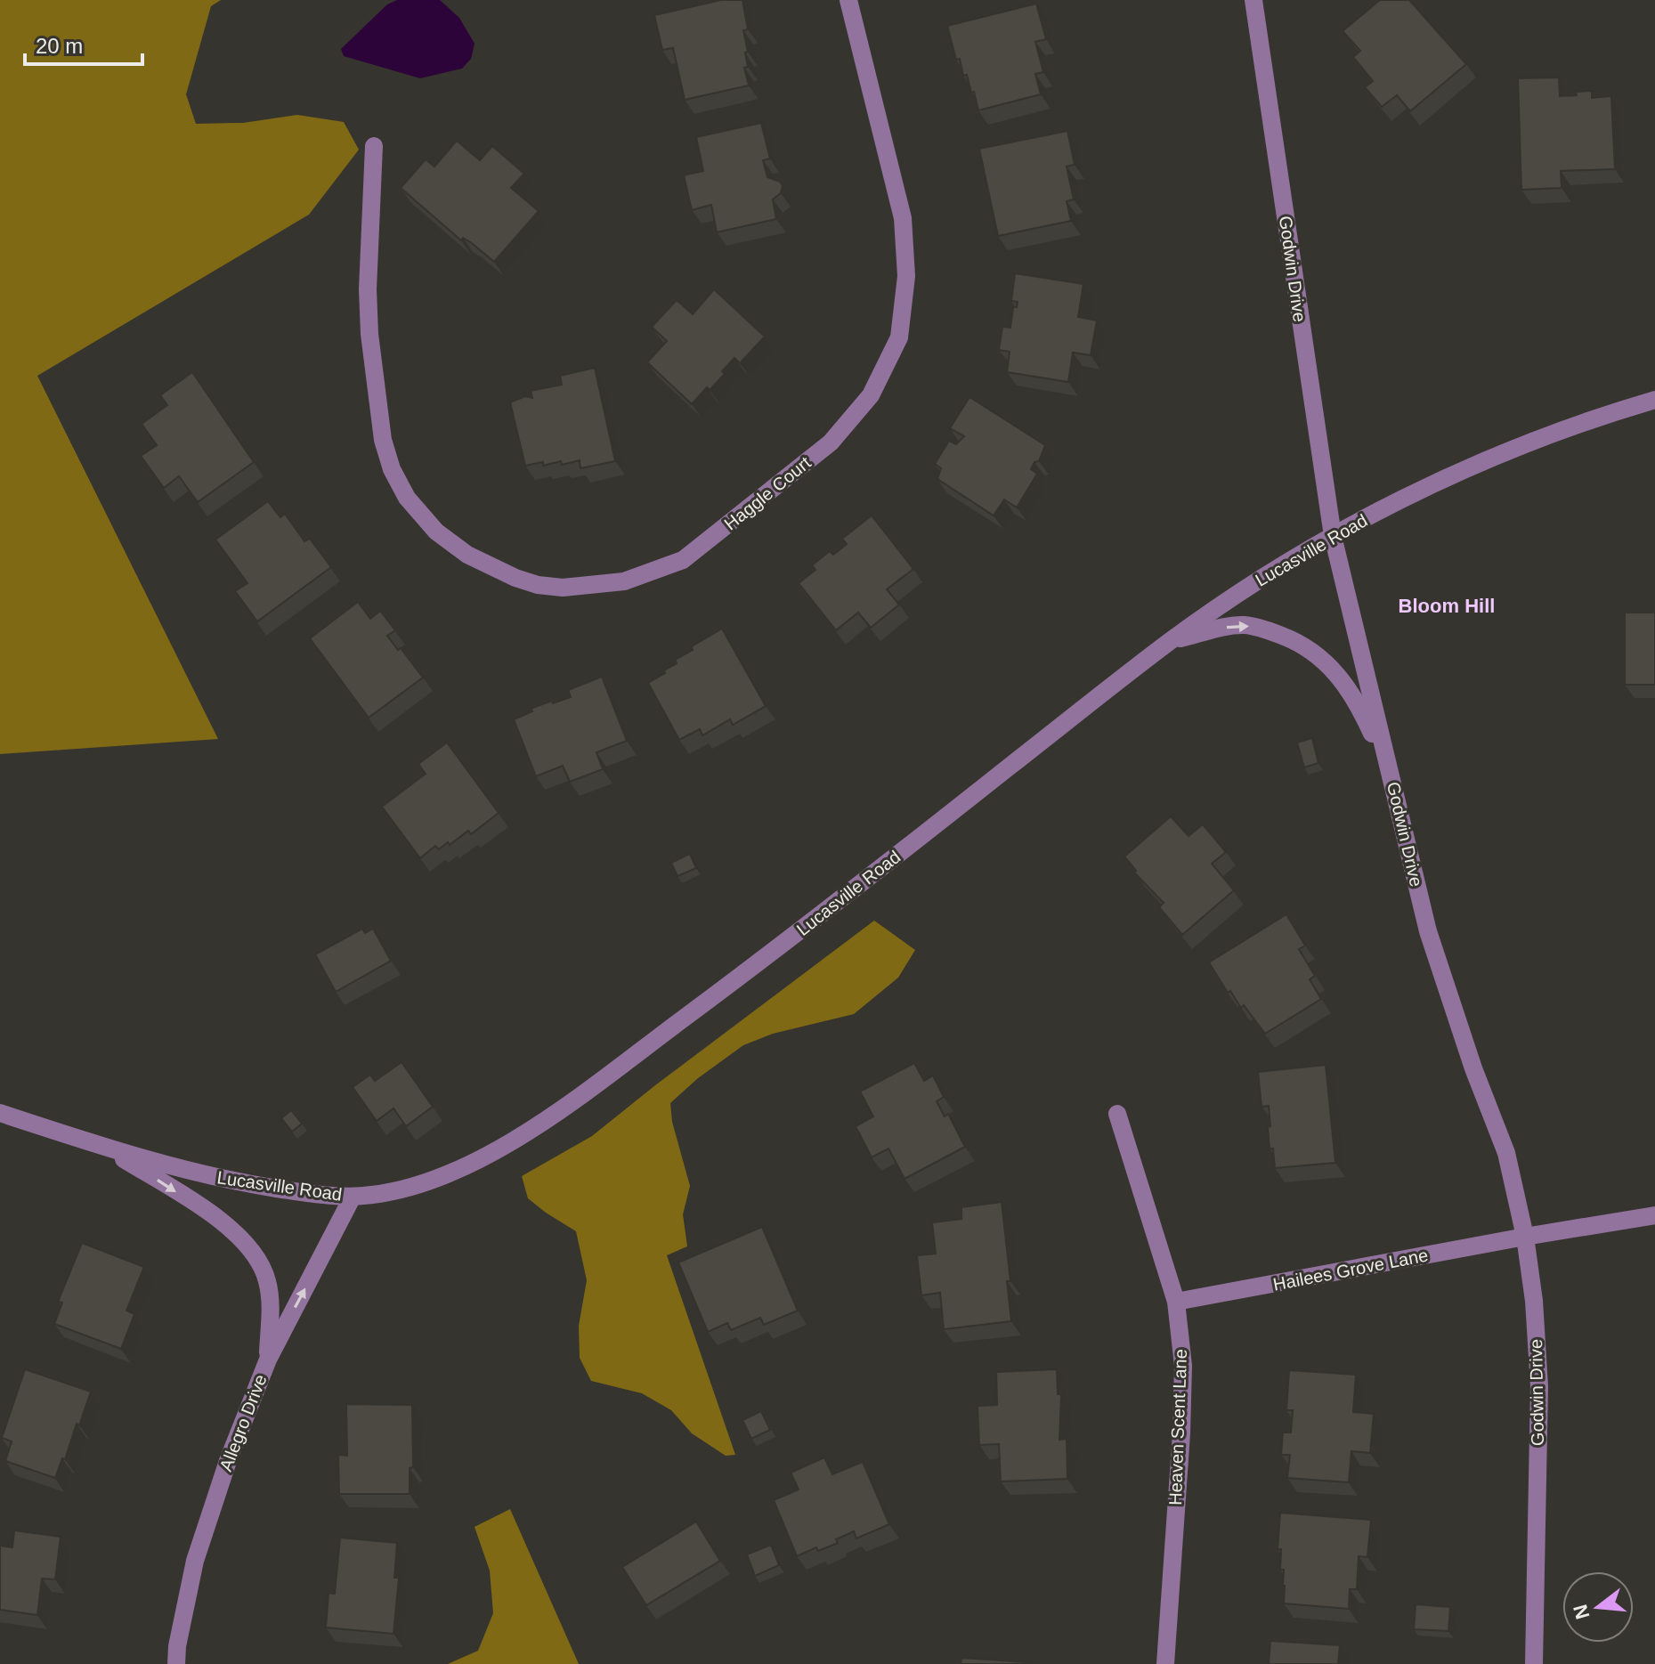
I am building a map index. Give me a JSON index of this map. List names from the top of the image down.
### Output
{
  "streets": {
    "street": [
      "Godwin Drive",
      "Haggle Court",
      "Lucasville Road",
      "Hailees Grove Lane",
      "Allegro Drive",
      "Heaven Scent Lane"
    ]
  },
  "crossings": [
    ["Godwin Drive", "Lucasville Road"],
    ["Godwin Drive", "Hailees Grove Lane"],
    ["Lucasville Road", "Allegro Drive"],
    ["Hailees Grove Lane", "Heaven Scent Lane"]
  ],
  "one_way": ["Allegro Drive"],
  "districts": ["Bloom Hill"],
  "scale_bar": "20 m",
  "north": "left"
}
